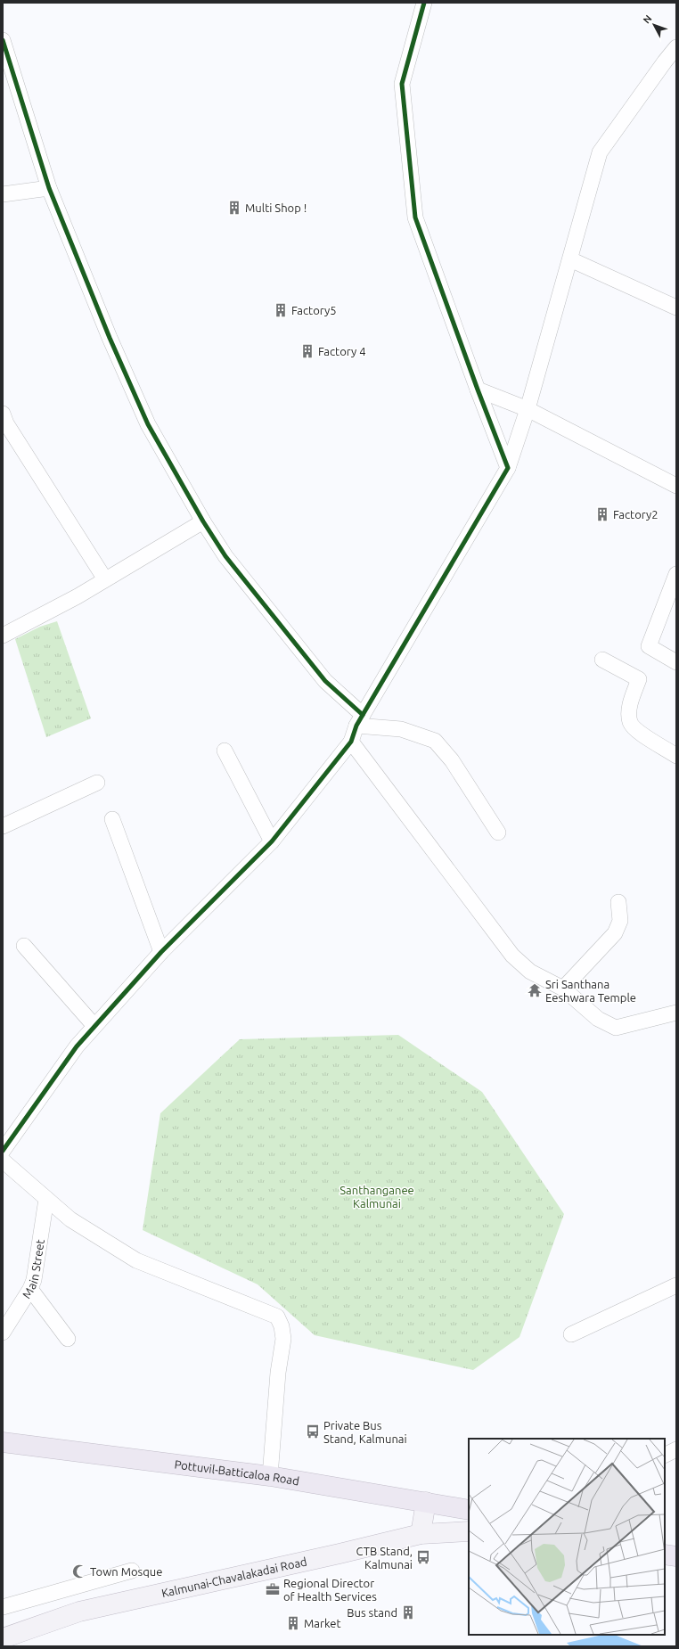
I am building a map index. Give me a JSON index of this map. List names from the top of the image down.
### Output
{
  "streets": {
    "highway": ["Pottuvil-Batticaloa Road"],
    "main road": ["Kalmunai-Chavalakadai Road"],
    "street": ["Main Street"]
  },
  "parks": ["Santhanganee Kalmunai"],
  "places": {
    "building": [
      "Multi Shop !",
      "Factory5",
      "Factory 4",
      "Factory2",
      "Bus stand",
      "Market"
    ],
    "temple": ["Sri Santhana Eeshwara Temple"],
    "bus stop": ["Private Bus Stand, Kalmunai", "CTB Stand, Kalmunai"],
    "mosque": ["Town Mosque"],
    "office": ["Regional Director of Health Services"]
  },
  "north": "top left"
}
